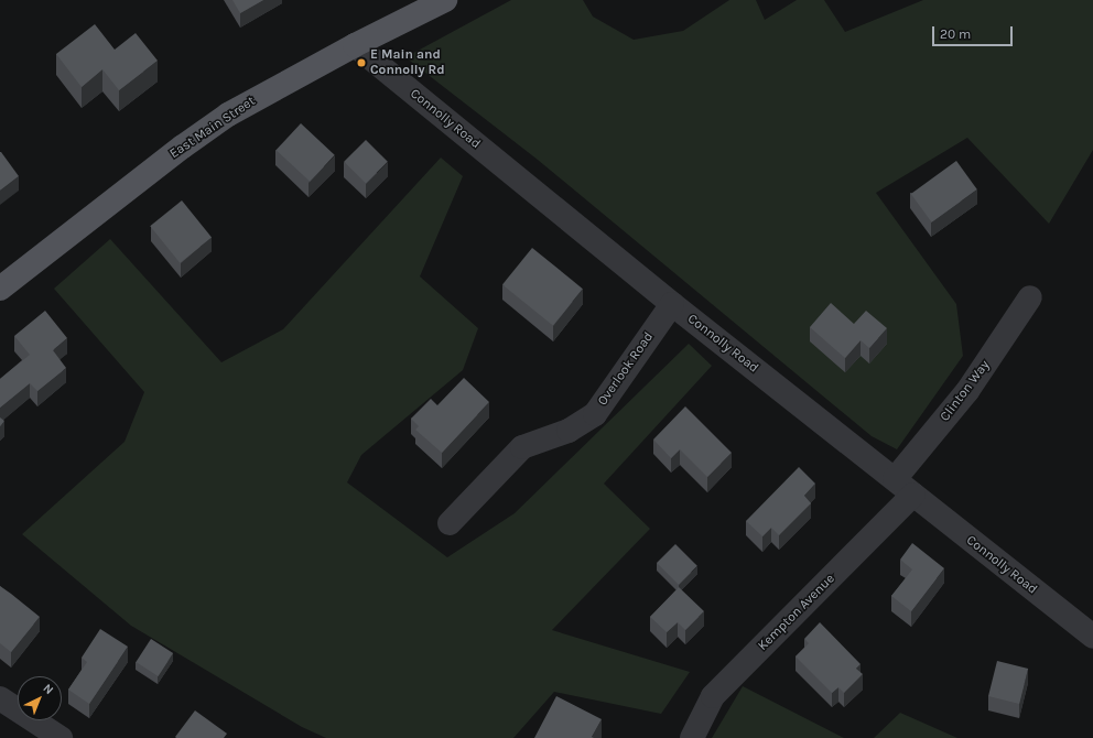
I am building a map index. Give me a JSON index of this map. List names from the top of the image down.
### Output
{
  "streets": {
    "main road": ["East Main Street"],
    "street": [
      "Connolly Road",
      "Overlook Road",
      "Clinton Way",
      "Kempton Avenue"
    ]
  },
  "crossings": [
    ["Connolly Road", "East Main Street"],
    ["Connolly Road", "Overlook Road"],
    ["Connolly Road", "Clinton Way"],
    ["Connolly Road", "Kempton Avenue"]
  ],
  "places": ["E Main and Connolly Rd"],
  "scale_bar": "20 m",
  "north": "top right"
}
